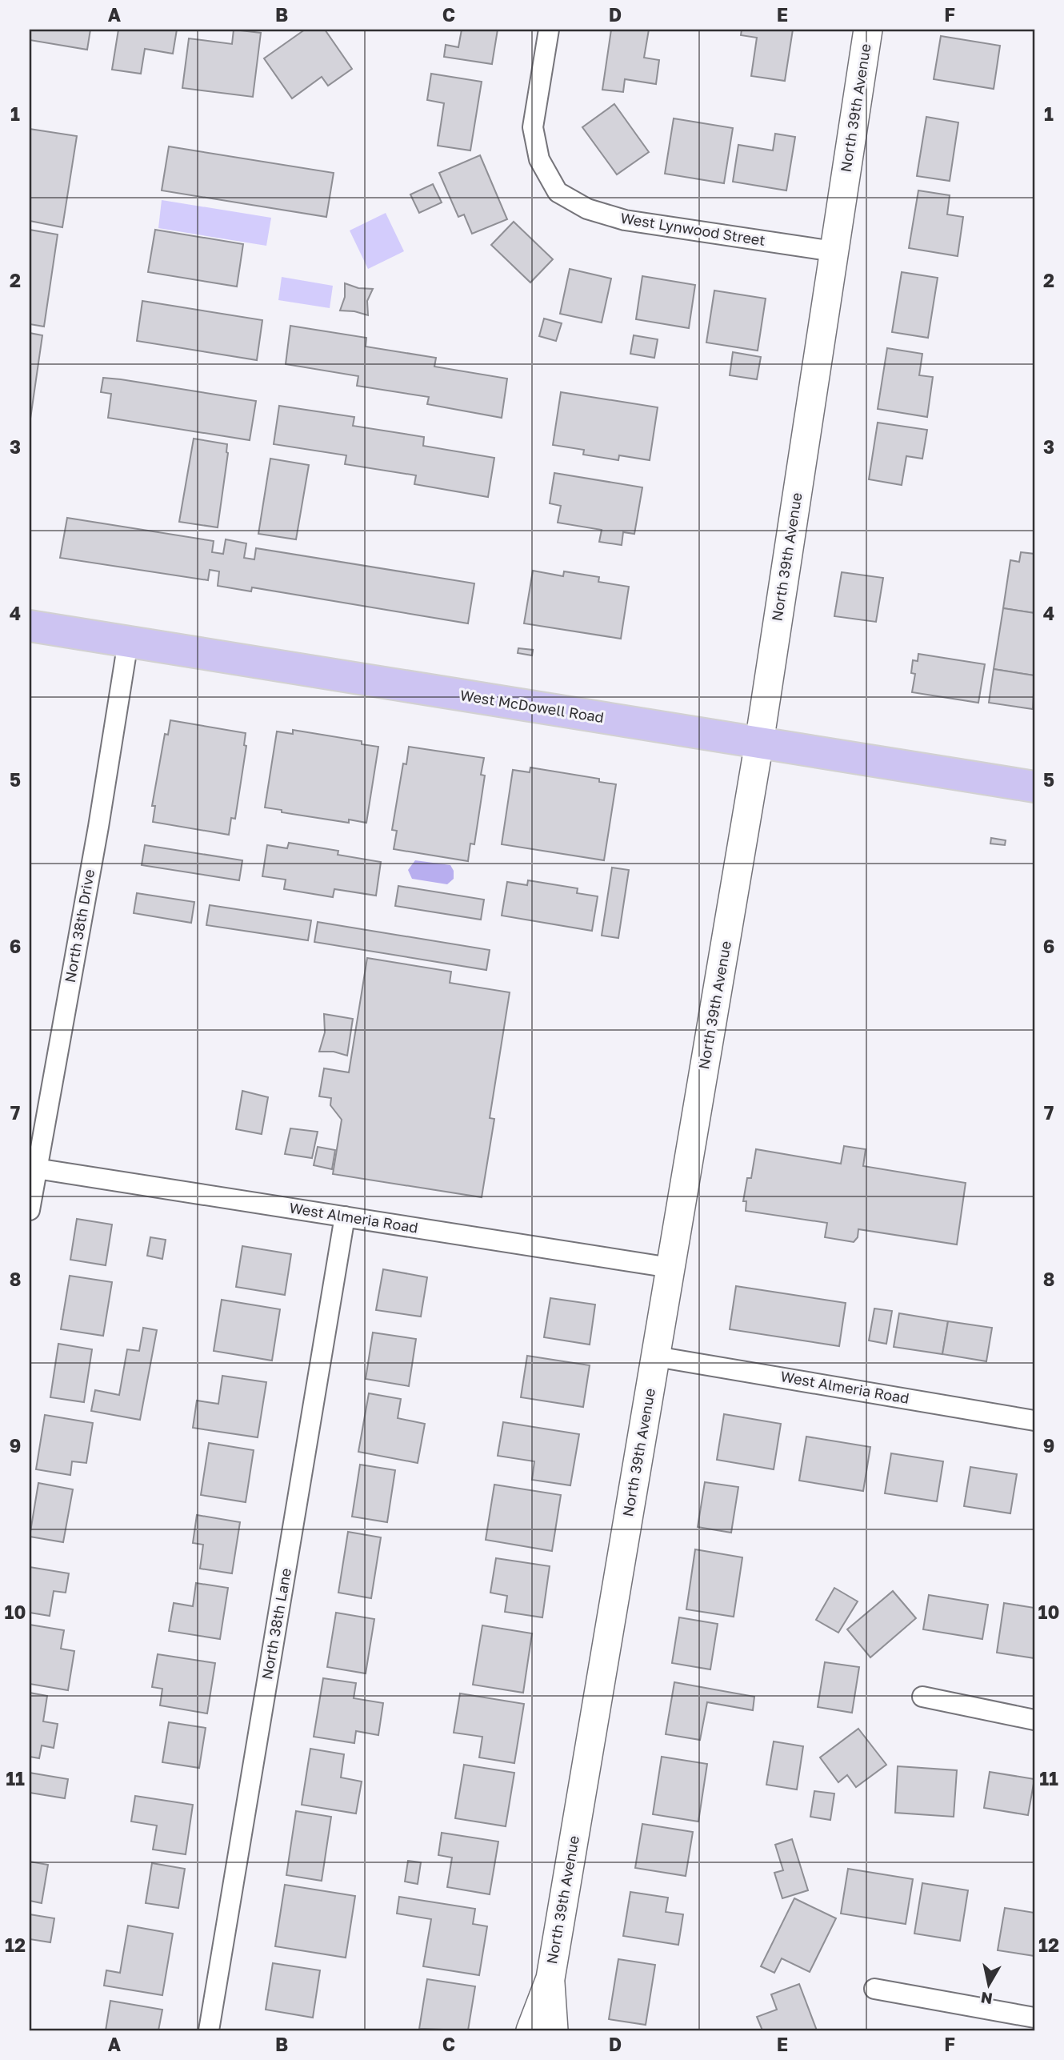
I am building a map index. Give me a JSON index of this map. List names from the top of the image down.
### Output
{
  "streets": {
    "main road": ["West McDowell Road"],
    "street": [
      "North 39th Avenue",
      "West Lynwood Street",
      "North 38th Drive",
      "West Almeria Road",
      "North 38th Lane"
    ]
  },
  "crossings": [
    ["North 39th Avenue", "West Lynwood Street"],
    ["North 39th Avenue", "West McDowell Road"],
    ["North 39th Avenue", "West Almeria Road"],
    ["West McDowell Road", "North 38th Drive"],
    ["North 38th Drive", "West Almeria Road"],
    ["West Almeria Road", "North 38th Lane"]
  ],
  "north": "bottom",
  "grid": {
    "columns": [
      "A",
      "B",
      "C",
      "D",
      "E",
      "F"
    ],
    "rows": [
      "1",
      "2",
      "3",
      "4",
      "5",
      "6",
      "7",
      "8",
      "9",
      "10",
      "11",
      "12"
    ]
  }
}
